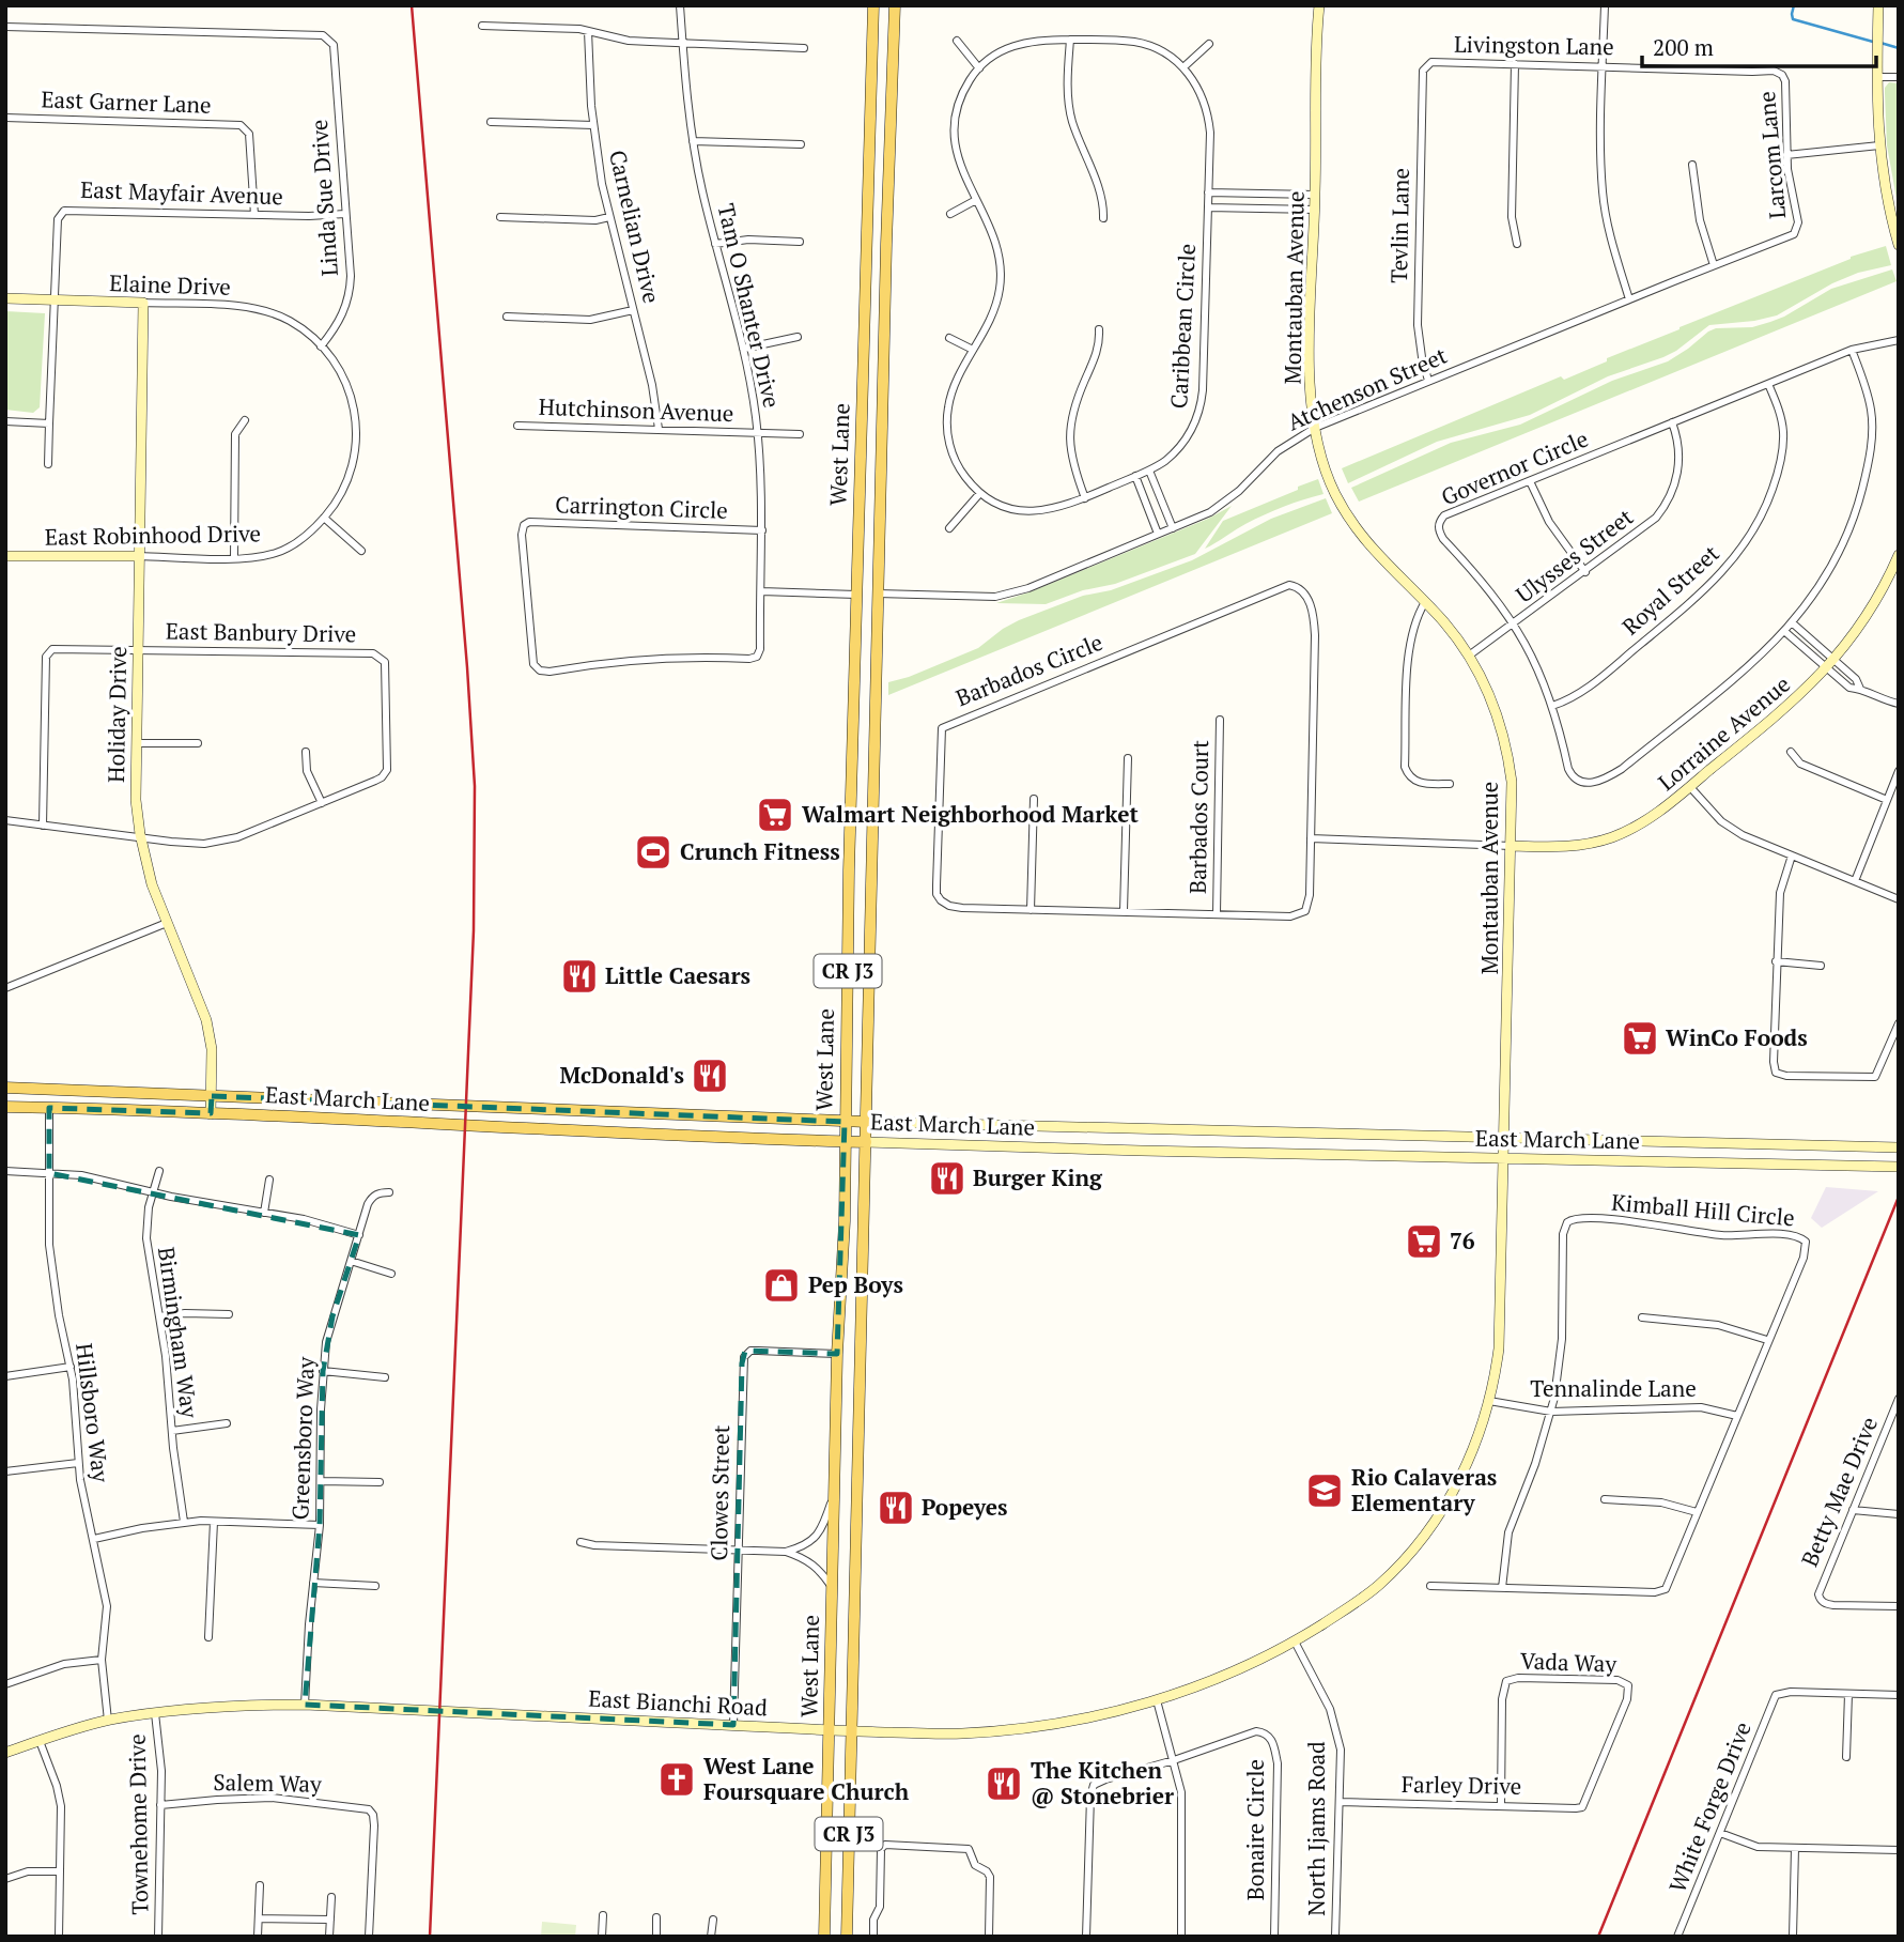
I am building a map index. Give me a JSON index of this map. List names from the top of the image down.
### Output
{
  "streets": {
    "main road": ["West Lane", "CR J3", "East March Lane"],
    "street": [
      "Livingston Lane",
      "East Garner Lane",
      "Larcom Lane",
      "East Mayfair Avenue",
      "Linda Sue Drive",
      "Tevlin Lane",
      "Carnelian Drive",
      "Elaine Drive",
      "Montauban Avenue",
      "Tam O Shanter Drive",
      "Caribbean Circle",
      "Atchenson Street",
      "Hutchinson Avenue",
      "Governor Circle",
      "Carrington Circle",
      "East Robinhood Drive",
      "Ulysses Street",
      "Royal Street",
      "East Banbury Drive",
      "Barbados Circle",
      "Holiday Drive",
      "Lorraine Avenue",
      "Barbados Court",
      "Kimball Hill Circle",
      "Birmingham Way",
      "Tennalinde Lane",
      "Hillsboro Way",
      "Greensboro Way",
      "Betty Mae Drive",
      "Clowes Street",
      "Vada Way",
      "East Bianchi Road",
      "Salem Way",
      "Farley Drive",
      "White Forge Drive",
      "Townehome Drive",
      "North Ijams Road",
      "Bonaire Circle"
    ]
  },
  "crossings": [
    ["Livingston Lane", "Larcom Lane"],
    ["Livingston Lane", "Tevlin Lane"],
    ["East Garner Lane", "East Mayfair Avenue"],
    ["Larcom Lane", "Atchenson Street"],
    ["East Mayfair Avenue", "Linda Sue Drive"],
    ["East Mayfair Avenue", "Elaine Drive"],
    ["Linda Sue Drive", "Elaine Drive"],
    ["Linda Sue Drive", "East Robinhood Drive"],
    ["Linda Sue Drive", "Holiday Drive"],
    ["Tevlin Lane", "Atchenson Street"],
    ["Carnelian Drive", "Hutchinson Avenue"],
    ["Elaine Drive", "East Robinhood Drive"],
    ["Elaine Drive", "Holiday Drive"],
    ["Montauban Avenue", "Atchenson Street"],
    ["Montauban Avenue", "Ulysses Street"],
    ["Montauban Avenue", "Lorraine Avenue"],
    ["Montauban Avenue", "East March Lane"],
    ["Montauban Avenue", "East Bianchi Road"],
    ["Tam O Shanter Drive", "Hutchinson Avenue"],
    ["Tam O Shanter Drive", "Carrington Circle"],
    ["Atchenson Street", "West Lane"],
    ["West Lane", "East March Lane"],
    ["West Lane", "Clowes Street"],
    ["West Lane", "East Bianchi Road"],
    ["Governor Circle", "Ulysses Street"],
    ["Governor Circle", "Royal Street"],
    ["East Robinhood Drive", "Holiday Drive"],
    ["East Banbury Drive", "Holiday Drive"],
    ["Barbados Circle", "Barbados Court"],
    ["Holiday Drive", "East March Lane"],
    ["East March Lane", "Hillsboro Way"],
    ["East March Lane", "East Bianchi Road"],
    ["Kimball Hill Circle", "Tennalinde Lane"],
    ["Tennalinde Lane", "East Bianchi Road"],
    ["Hillsboro Way", "East Bianchi Road"],
    ["Greensboro Way", "East Bianchi Road"],
    ["Clowes Street", "East Bianchi Road"],
    ["Vada Way", "Farley Drive"],
    ["East Bianchi Road", "Townehome Drive"],
    ["East Bianchi Road", "North Ijams Road"],
    ["Salem Way", "Townehome Drive"],
    ["Farley Drive", "North Ijams Road"]
  ],
  "places": {
    "supermarket": ["Walmart Neighborhood Market", "WinCo Foods", "76"],
    "sports": ["Crunch Fitness"],
    "restaurant": [
      "Little Caesars",
      "McDonald's",
      "Burger King",
      "Popeyes",
      "The Kitchen @ Stonebrier"
    ],
    "shop": ["Pep Boys"],
    "school or university": ["Rio Calaveras Elementary"],
    "church": ["West Lane Foursquare Church"]
  },
  "scale_bar": "200 m"
}
